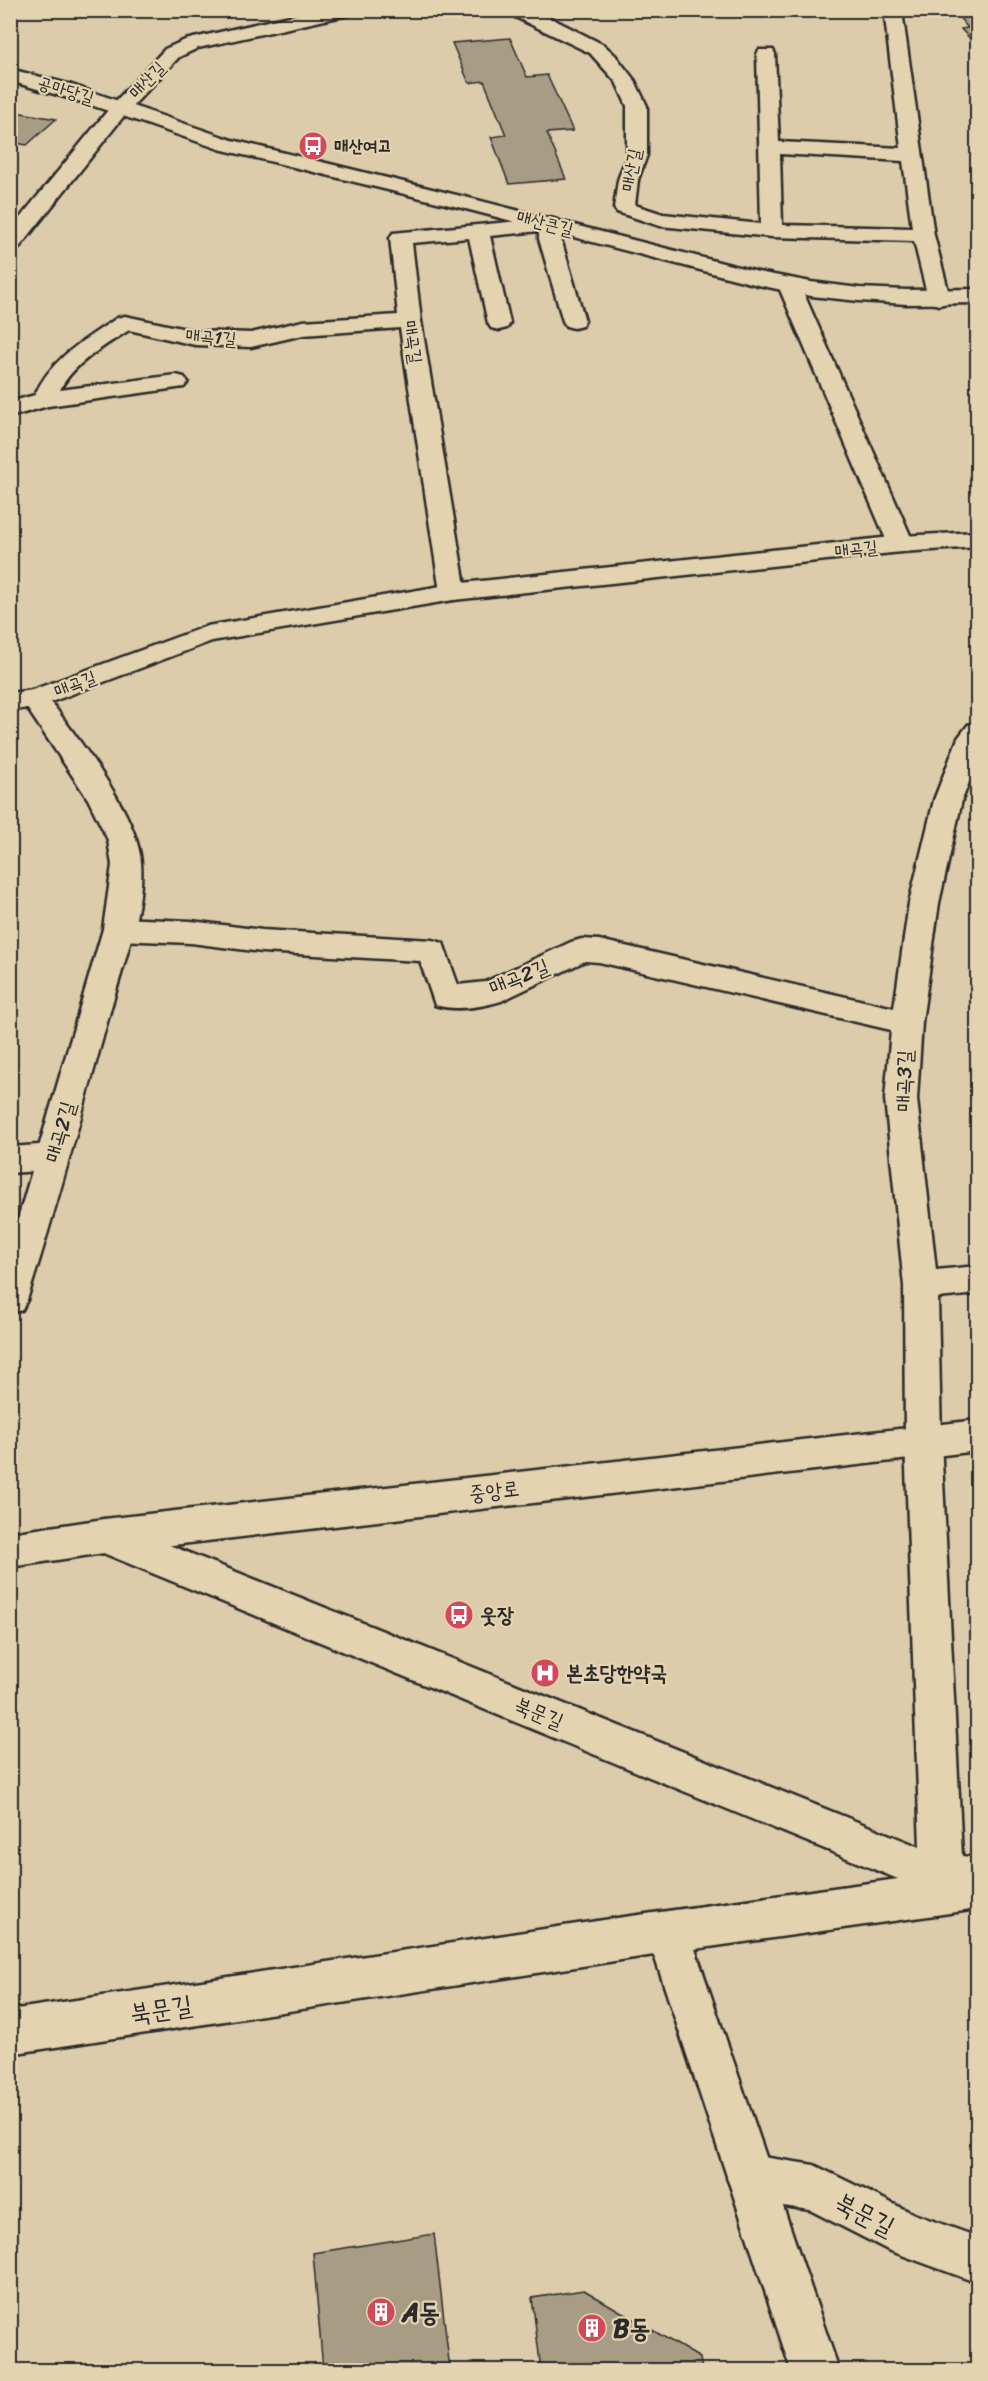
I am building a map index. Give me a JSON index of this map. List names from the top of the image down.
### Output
{
  "streets": {
    "street": [
      "매산길",
      "공마당길",
      "매산큰길",
      "매곡1길",
      "매곡길",
      "매곡2길",
      "매곡3길",
      "중앙로",
      "북문길"
    ]
  },
  "crossings": [
    ["매산길", "공마당길"],
    ["매산길", "매산큰길"],
    ["공마당길", "매산큰길"],
    ["매산큰길", "매곡길"],
    ["매곡1길", "매곡길"],
    ["매곡길", "매곡2길"],
    ["매곡2길", "매곡3길"],
    ["매곡3길", "중앙로"],
    ["매곡3길", "북문길"],
    ["중앙로", "북문길"]
  ],
  "places": {
    "bus stop": ["매산여고", "웃장"],
    "hospital": ["본초당한약국"],
    "building": ["A동", "B동"]
  }
}
